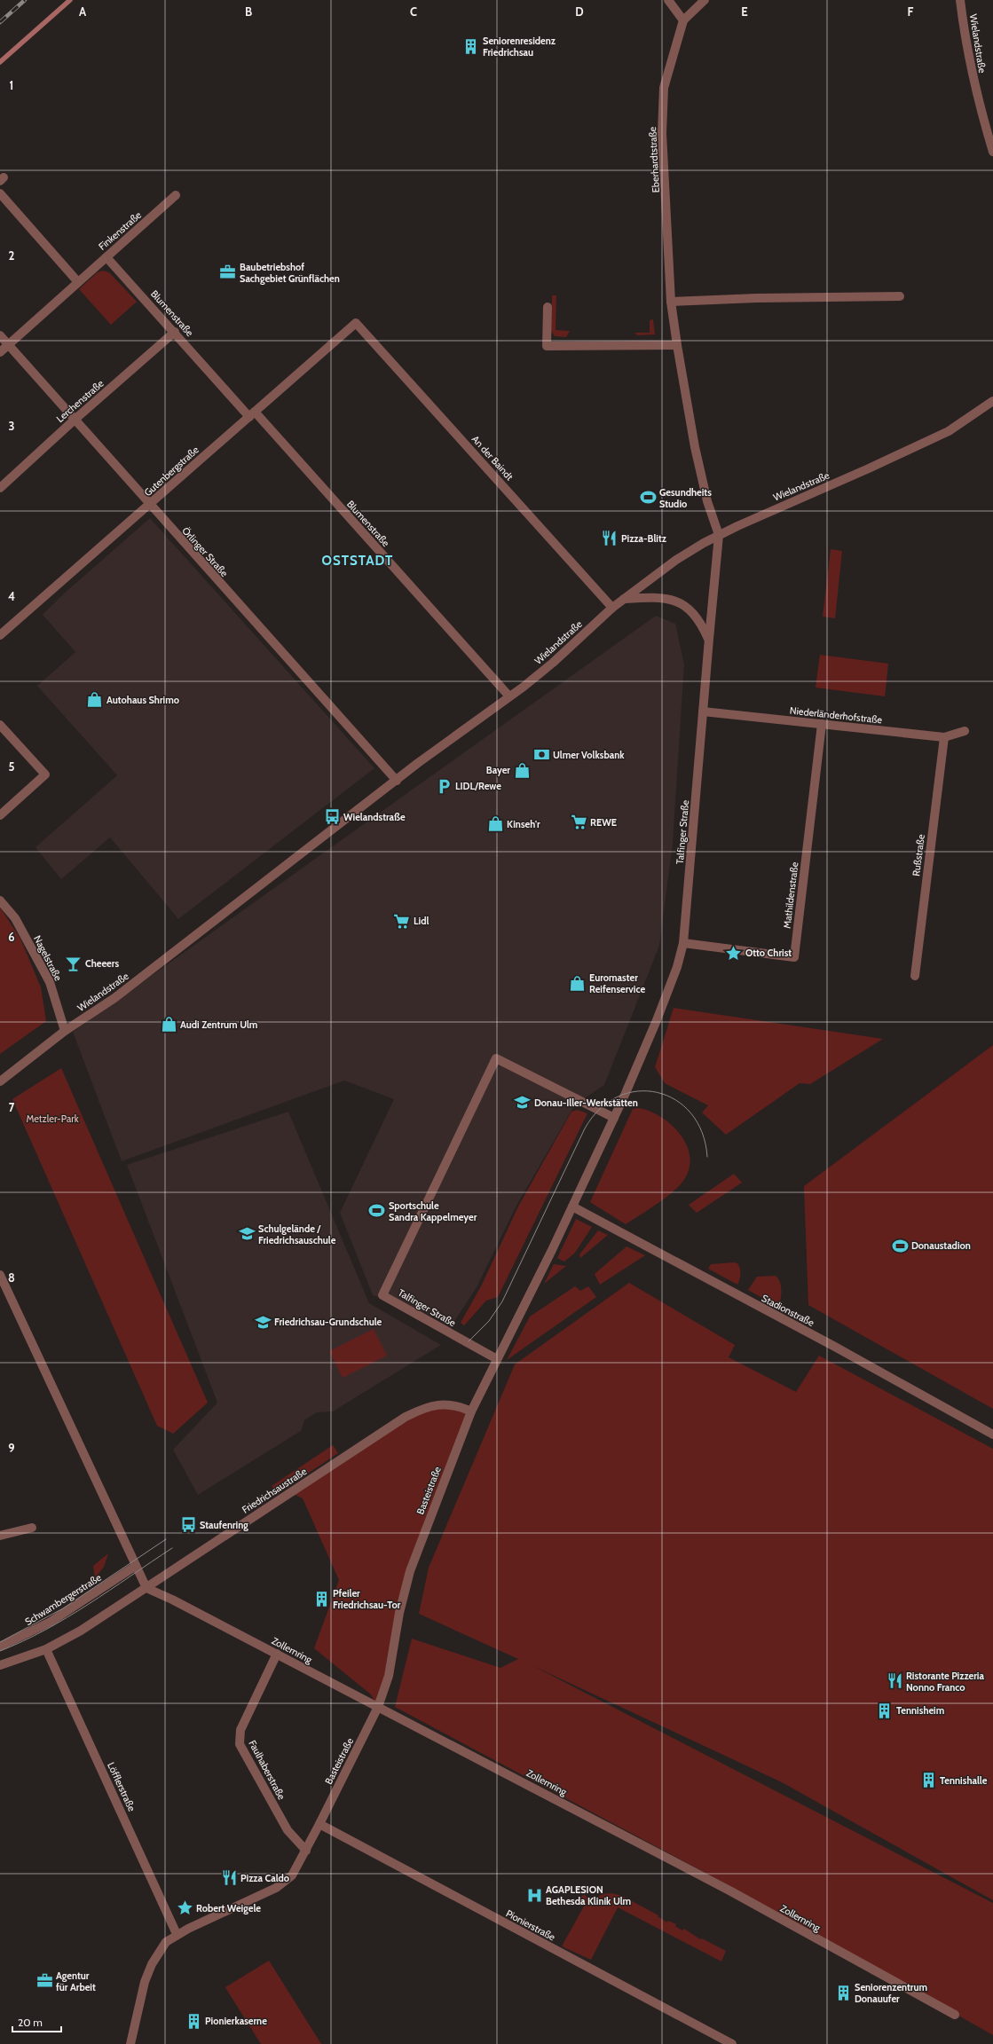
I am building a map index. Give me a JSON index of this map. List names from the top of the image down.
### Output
{
  "streets": {
    "street": [
      "Wielandstraße",
      "Eberhardtstraße",
      "Finkenstraße",
      "Blumenstraße",
      "Lerchenstraße",
      "An der Baindt",
      "Gutenbergstraße",
      "Örlinger Straße",
      "Niederländerhofstraße",
      "Talfinger Straße",
      "Rußstraße",
      "Mathildenstraße",
      "Nagelstraße",
      "Stadionstraße",
      "Friedrichsaustraße",
      "Basteistraße",
      "Schwambergerstraße",
      "Zollernring",
      "Faulhaberstraße",
      "Löfflerstraße",
      "Pionierstraße"
    ]
  },
  "crossings": [
    ["Wielandstraße", "Eberhardtstraße"],
    ["Wielandstraße", "Blumenstraße"],
    ["Wielandstraße", "An der Baindt"],
    ["Wielandstraße", "Örlinger Straße"],
    ["Wielandstraße", "Talfinger Straße"],
    ["Wielandstraße", "Nagelstraße"],
    ["Eberhardtstraße", "Talfinger Straße"],
    ["Finkenstraße", "Blumenstraße"],
    ["Finkenstraße", "Örlinger Straße"],
    ["Blumenstraße", "Lerchenstraße"],
    ["Blumenstraße", "Gutenbergstraße"],
    ["Lerchenstraße", "Örlinger Straße"],
    ["An der Baindt", "Gutenbergstraße"],
    ["Gutenbergstraße", "Örlinger Straße"],
    ["Niederländerhofstraße", "Talfinger Straße"],
    ["Niederländerhofstraße", "Rußstraße"],
    ["Niederländerhofstraße", "Mathildenstraße"],
    ["Talfinger Straße", "Mathildenstraße"],
    ["Talfinger Straße", "Stadionstraße"],
    ["Friedrichsaustraße", "Basteistraße"],
    ["Friedrichsaustraße", "Zollernring"],
    ["Friedrichsaustraße", "Löfflerstraße"],
    ["Basteistraße", "Zollernring"],
    ["Basteistraße", "Faulhaberstraße"],
    ["Basteistraße", "Löfflerstraße"],
    ["Basteistraße", "Pionierstraße"],
    ["Zollernring", "Faulhaberstraße"]
  ],
  "districts": ["OSTSTADT"],
  "parks": ["Metzler-Park"],
  "places": {
    "building": [
      "Seniorenresidenz Friedrichsau",
      "Pfeiler Friedrichsau-Tor",
      "Tennisheim",
      "Tennishalle",
      "Seniorenzentrum Donauufer",
      "Pionierkaserne"
    ],
    "office": ["Baubetriebshof Sachgebiet Grünflächen", "Agentur für Arbeit"],
    "sports": ["Gesundheits Studio", "Sportschule Sandra Kappelmeyer", "Donaustadion"],
    "restaurant": ["Pizza-Blitz", "Ristorante Pizzeria Nonno Franco", "Pizza Caldo"],
    "shop": [
      "Autohaus Shrimo",
      "Bayer",
      "Kinseh'r",
      "Euromaster Reifenservice",
      "Audi Zentrum Ulm"
    ],
    "bank": ["Ulmer Volksbank"],
    "parking": ["LIDL/Rewe"],
    "bus stop": ["Wielandstraße", "Staufenring"],
    "supermarket": ["REWE", "Lidl"],
    "place": ["Otto Christ", "Robert Weigele"],
    "bar": ["Cheeers"],
    "school or university": ["Donau-Iller-Werkstätten", "Schulgelände / Friedrichsauschule", "Friedrichsau-Grundschule"],
    "hospital": ["AGAPLESION Bethesda Klinik Ulm"]
  },
  "scale_bar": "20 m",
  "grid": {
    "columns": [
      "A",
      "B",
      "C",
      "D",
      "E",
      "F"
    ],
    "rows": [
      "1",
      "2",
      "3",
      "4",
      "5",
      "6",
      "7",
      "8",
      "9"
    ]
  }
}
